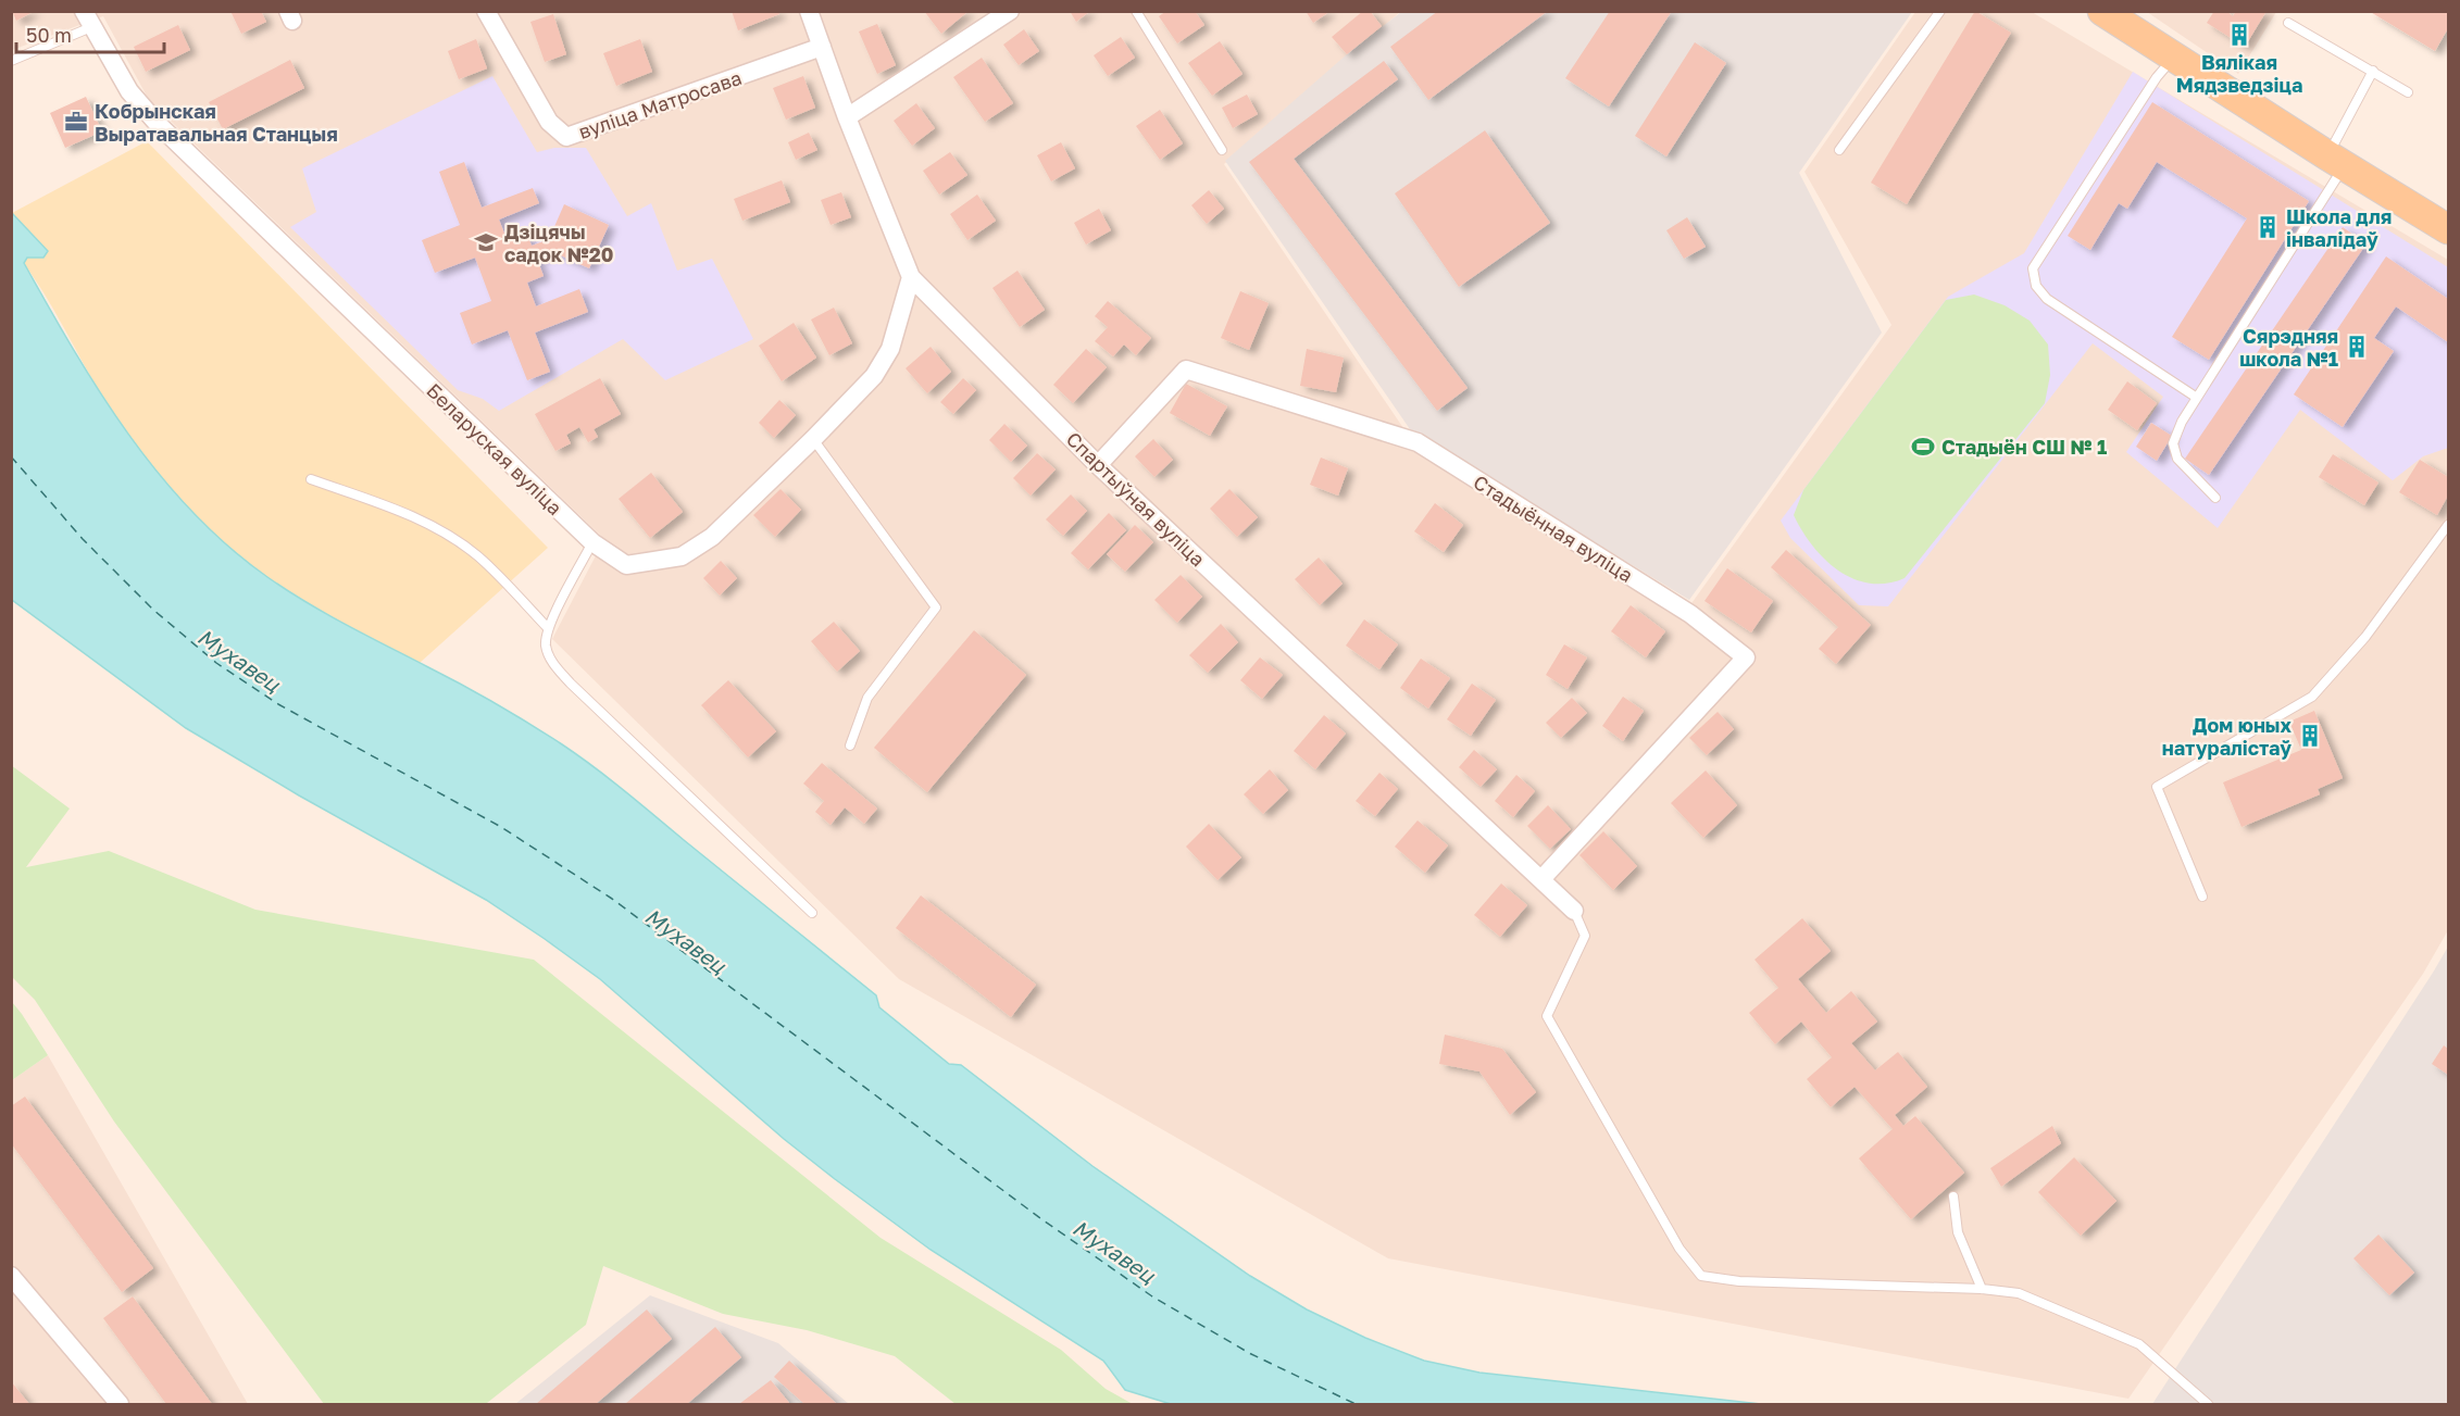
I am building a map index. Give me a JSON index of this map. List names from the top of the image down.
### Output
{
  "streets": {
    "street": [
      "вуліца Матросава",
      "Беларуская вуліца",
      "Спартыўная вуліца",
      "Стадыённая вуліца"
    ]
  },
  "crossings": [
    ["вуліца Матросава", "Спартыўная вуліца"],
    ["Беларуская вуліца", "Спартыўная вуліца"],
    ["Спартыўная вуліца", "Стадыённая вуліца"]
  ],
  "water": ["Мухавец"],
  "places": {
    "building": [
      "Вялікая Мядзведзіца",
      "Школа для інвалідаў",
      "Сярэдняя школа №1",
      "Дом юных натуралістаў"
    ],
    "office": ["Кобрынская Выратавальная Станцыя"],
    "school or university": ["Дзіцячы садок №20"],
    "sports": ["Стадыён СШ № 1"]
  },
  "scale_bar": "50 m"
}
